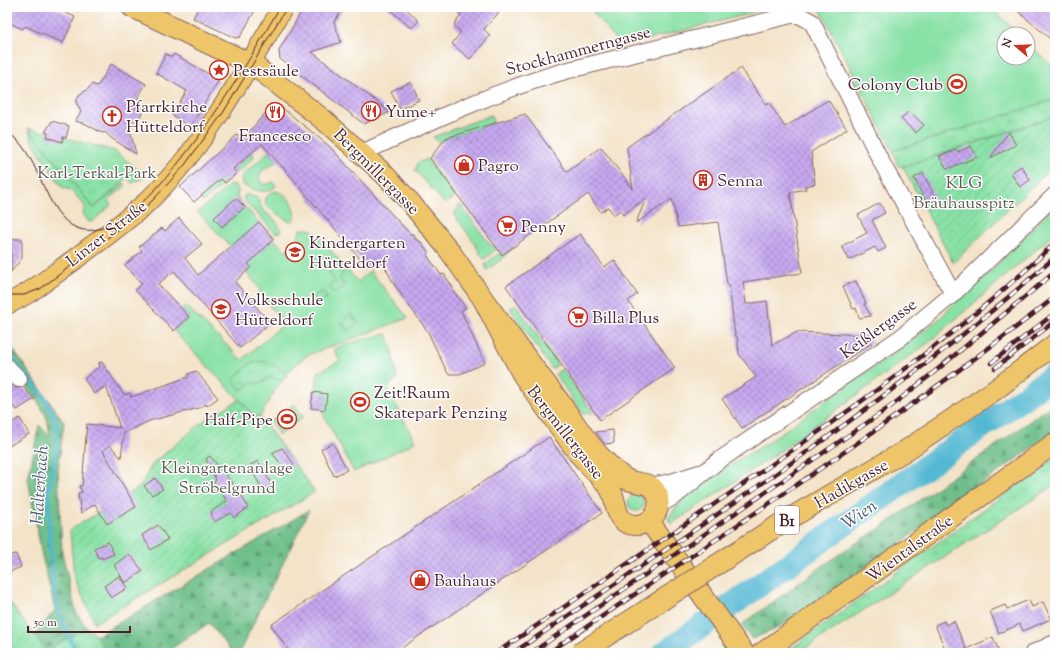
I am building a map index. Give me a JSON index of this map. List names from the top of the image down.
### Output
{
  "streets": {
    "main road": [
      "Bergmillergasse",
      "Linzer Straße",
      "Hadikgasse",
      "B1",
      "Wientalstraße"
    ],
    "street": ["Stockhammerngasse", "Keißlergasse"]
  },
  "crossings": [
    ["Stockhammerngasse", "Bergmillergasse"],
    ["Stockhammerngasse", "Keißlergasse"],
    ["Bergmillergasse", "Linzer Straße"],
    ["Bergmillergasse", "Keißlergasse"]
  ],
  "water": ["Halterbach", "Wien"],
  "parks": ["Karl-Terkal-Park", "KLG Bräuhausspitz", "Kleingartenanlage Ströbelgrund"],
  "places": {
    "place": ["Pestsäule"],
    "sports": ["Colony Club", "Zeit!Raum Skatepark Penzing", "Half-Pipe"],
    "restaurant": ["Yume+", "Francesco"],
    "church": ["Pfarrkirche Hütteldorf"],
    "shop": ["Pagro", "Bauhaus"],
    "building": ["Senna"],
    "supermarket": ["Penny", "Billa Plus"],
    "school or university": ["Kindergarten Hütteldorf", "Volksschule Hütteldorf"]
  },
  "scale_bar": "50 m",
  "north": "left"
}
